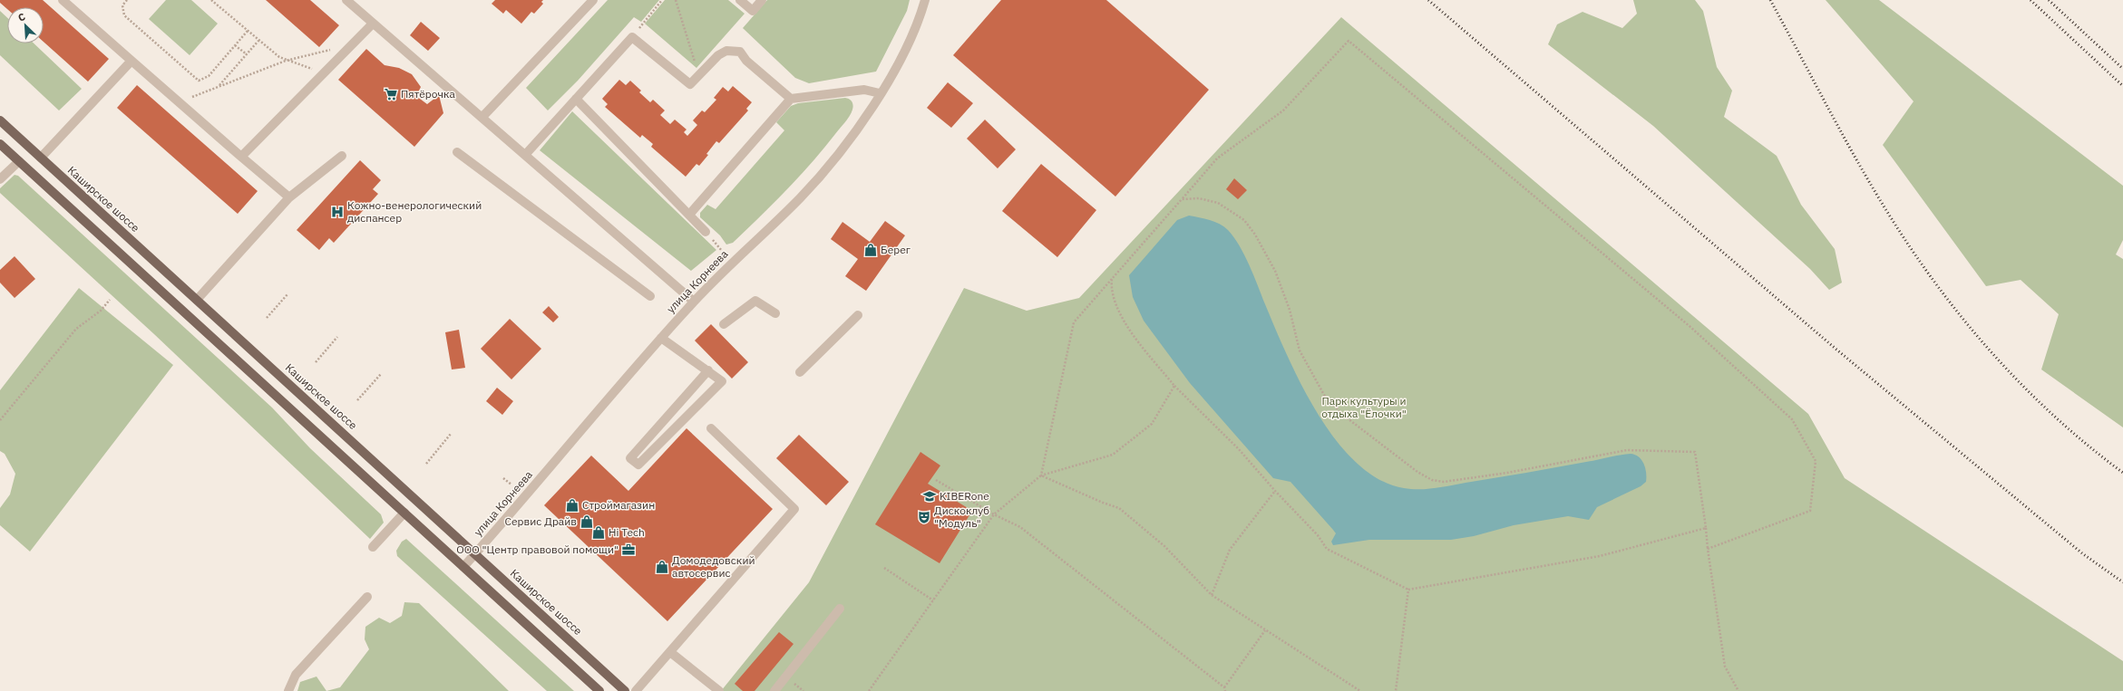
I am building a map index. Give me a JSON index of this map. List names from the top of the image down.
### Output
{
  "streets": {
    "main road": ["Каширское шоссе"],
    "street": ["улица Корнеева"]
  },
  "crossings": [
    ["Каширское шоссе", "улица Корнеева"]
  ],
  "parks": ["Парк культуры и отдыха \"Ёлочки\""],
  "places": {
    "supermarket": ["Пятёрочка"],
    "hospital": ["Кожно-венерологический диспансер"],
    "shop": [
      "Берег",
      "Строймагазин",
      "Сервис Драйв",
      "Hi Tech",
      "Домодедовский автосервис"
    ],
    "school or university": ["KIBERone"],
    "theatre": ["Дискоклуб \"Модуль\""],
    "office": ["ООО \"Центр правовой помощи\""]
  },
  "north": "top left"
}
